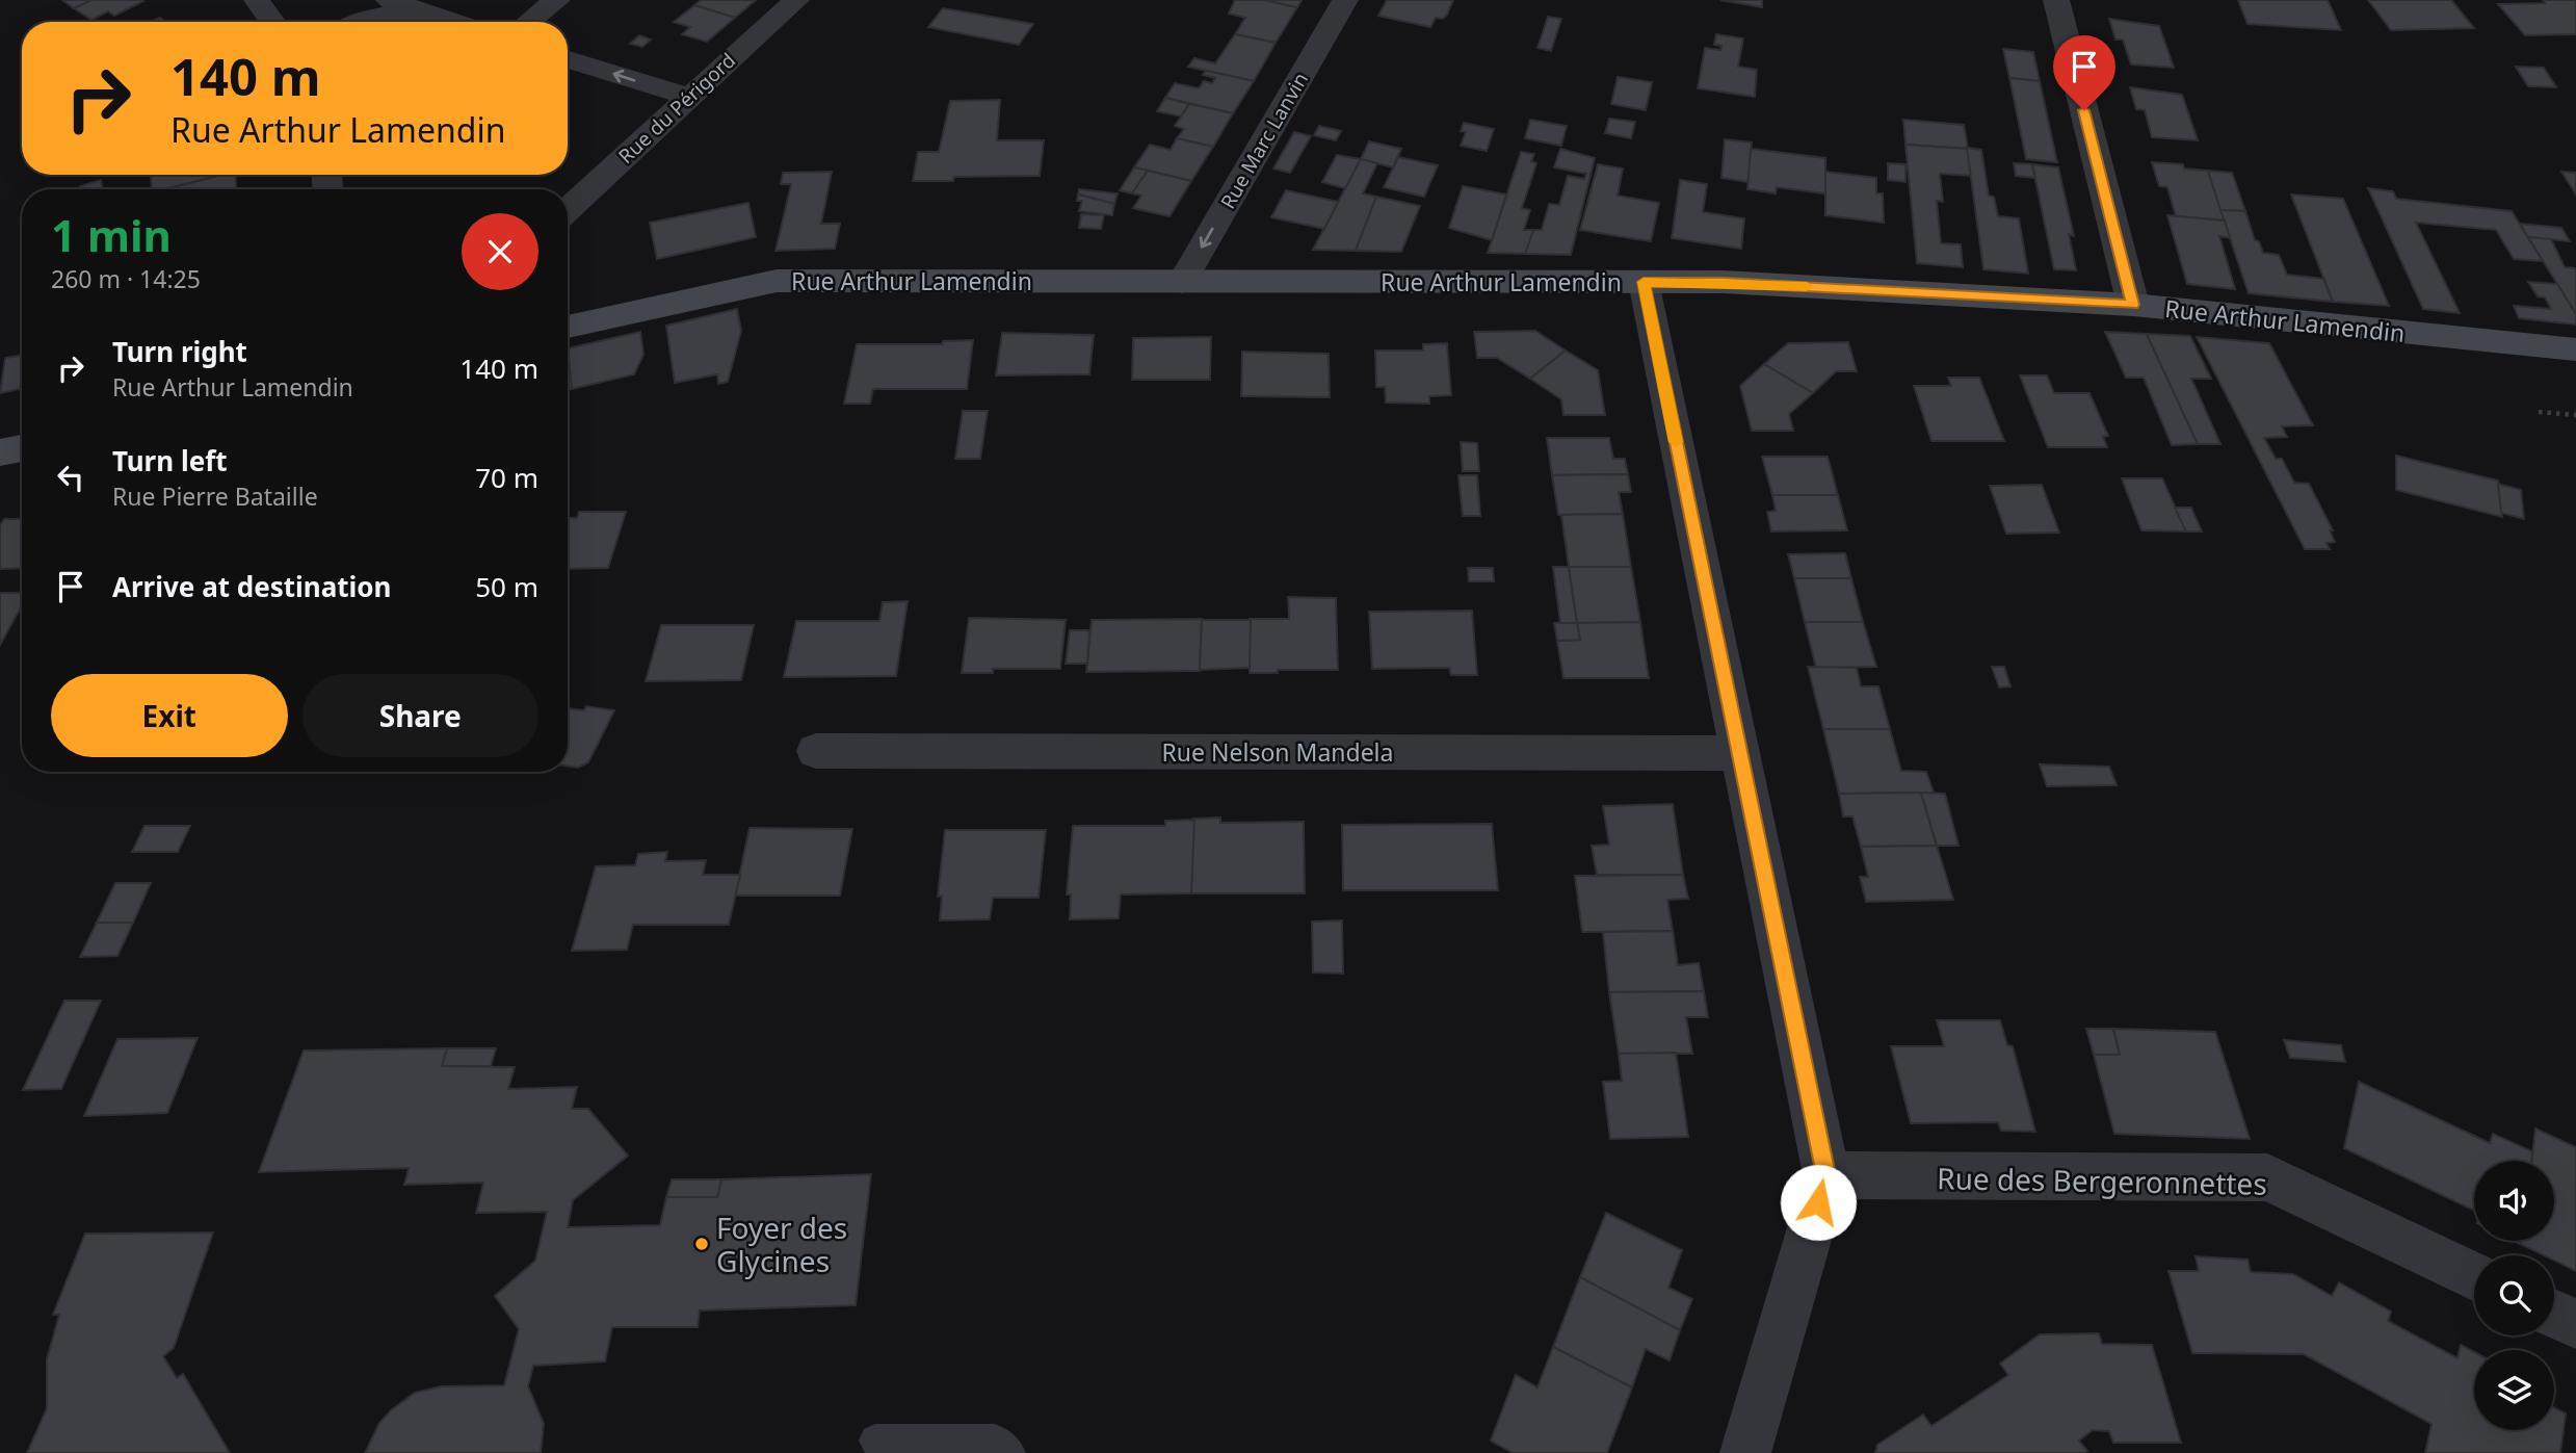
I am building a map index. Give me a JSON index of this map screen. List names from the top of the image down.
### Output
{
  "streets": {
    "street": [
      "Rue du Périgord",
      "Rue Marc Lanvin",
      "Rue Arthur Lamendin",
      "Rue Nelson Mandela",
      "Rue des Bergeronnettes"
    ]
  },
  "crossings": [
    ["Rue Marc Lanvin", "Rue Arthur Lamendin"]
  ],
  "one_way": ["Rue Marc Lanvin"],
  "places": ["Foyer des Glycines"],
  "page": {
    "turn": ["140 m", "Rue Arthur Lamendin"],
    "heading": ["1 min", "260 m · 14:25"],
    "list": [
      {
        "name": "Turn right",
        "note": "Rue Arthur Lamendin",
        "value": "140 m"
      },
      {
        "name": "Turn left",
        "note": "Rue Pierre Bataille",
        "value": "70 m"
      },
      {
        "name": "Arrive at destination",
        "value": "50 m"
      }
    ],
    "buttons": ["Exit", "Share"]
  }
}
